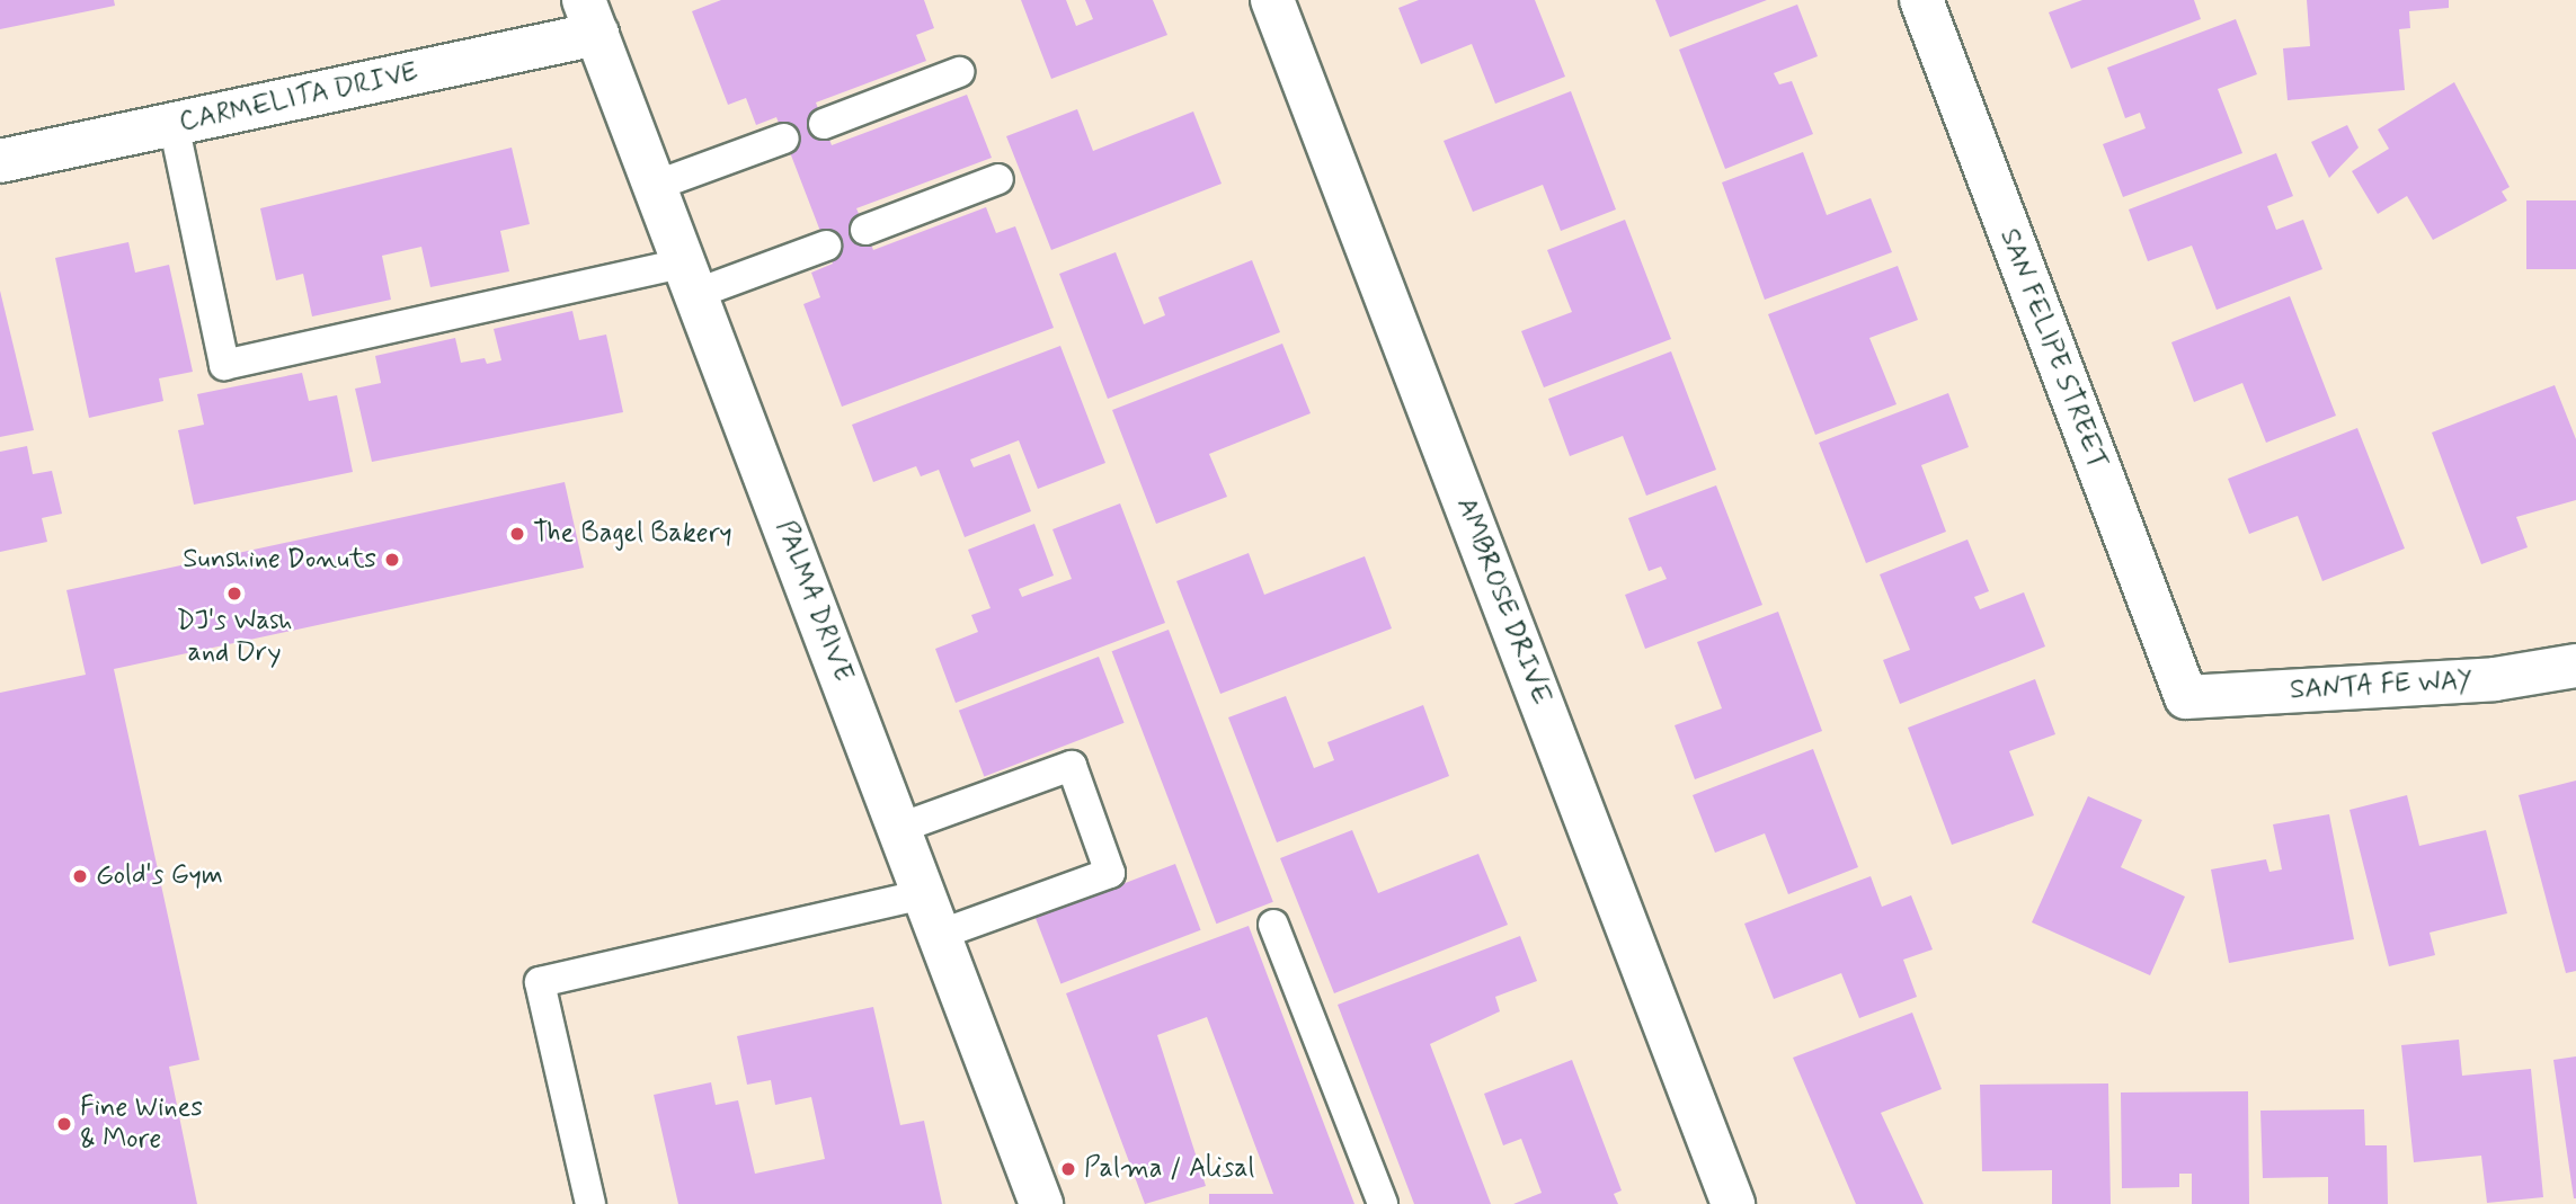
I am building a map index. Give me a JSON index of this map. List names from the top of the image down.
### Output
{
  "streets": {
    "street": [
      "CARMELITA DRIVE",
      "SAN FELIPE STREET",
      "PALMA DRIVE",
      "AMBROSE DRIVE",
      "SANTA FE WAY"
    ]
  },
  "crossings": [
    ["CARMELITA DRIVE", "PALMA DRIVE"],
    ["SAN FELIPE STREET", "SANTA FE WAY"]
  ],
  "places": [
    "The Bagel Bakery",
    "Sunshine Donuts",
    "DJ's Wash and Dry",
    "Gold's Gym",
    "Fine Wines & More",
    "Palma / Alisal"
  ]
}
